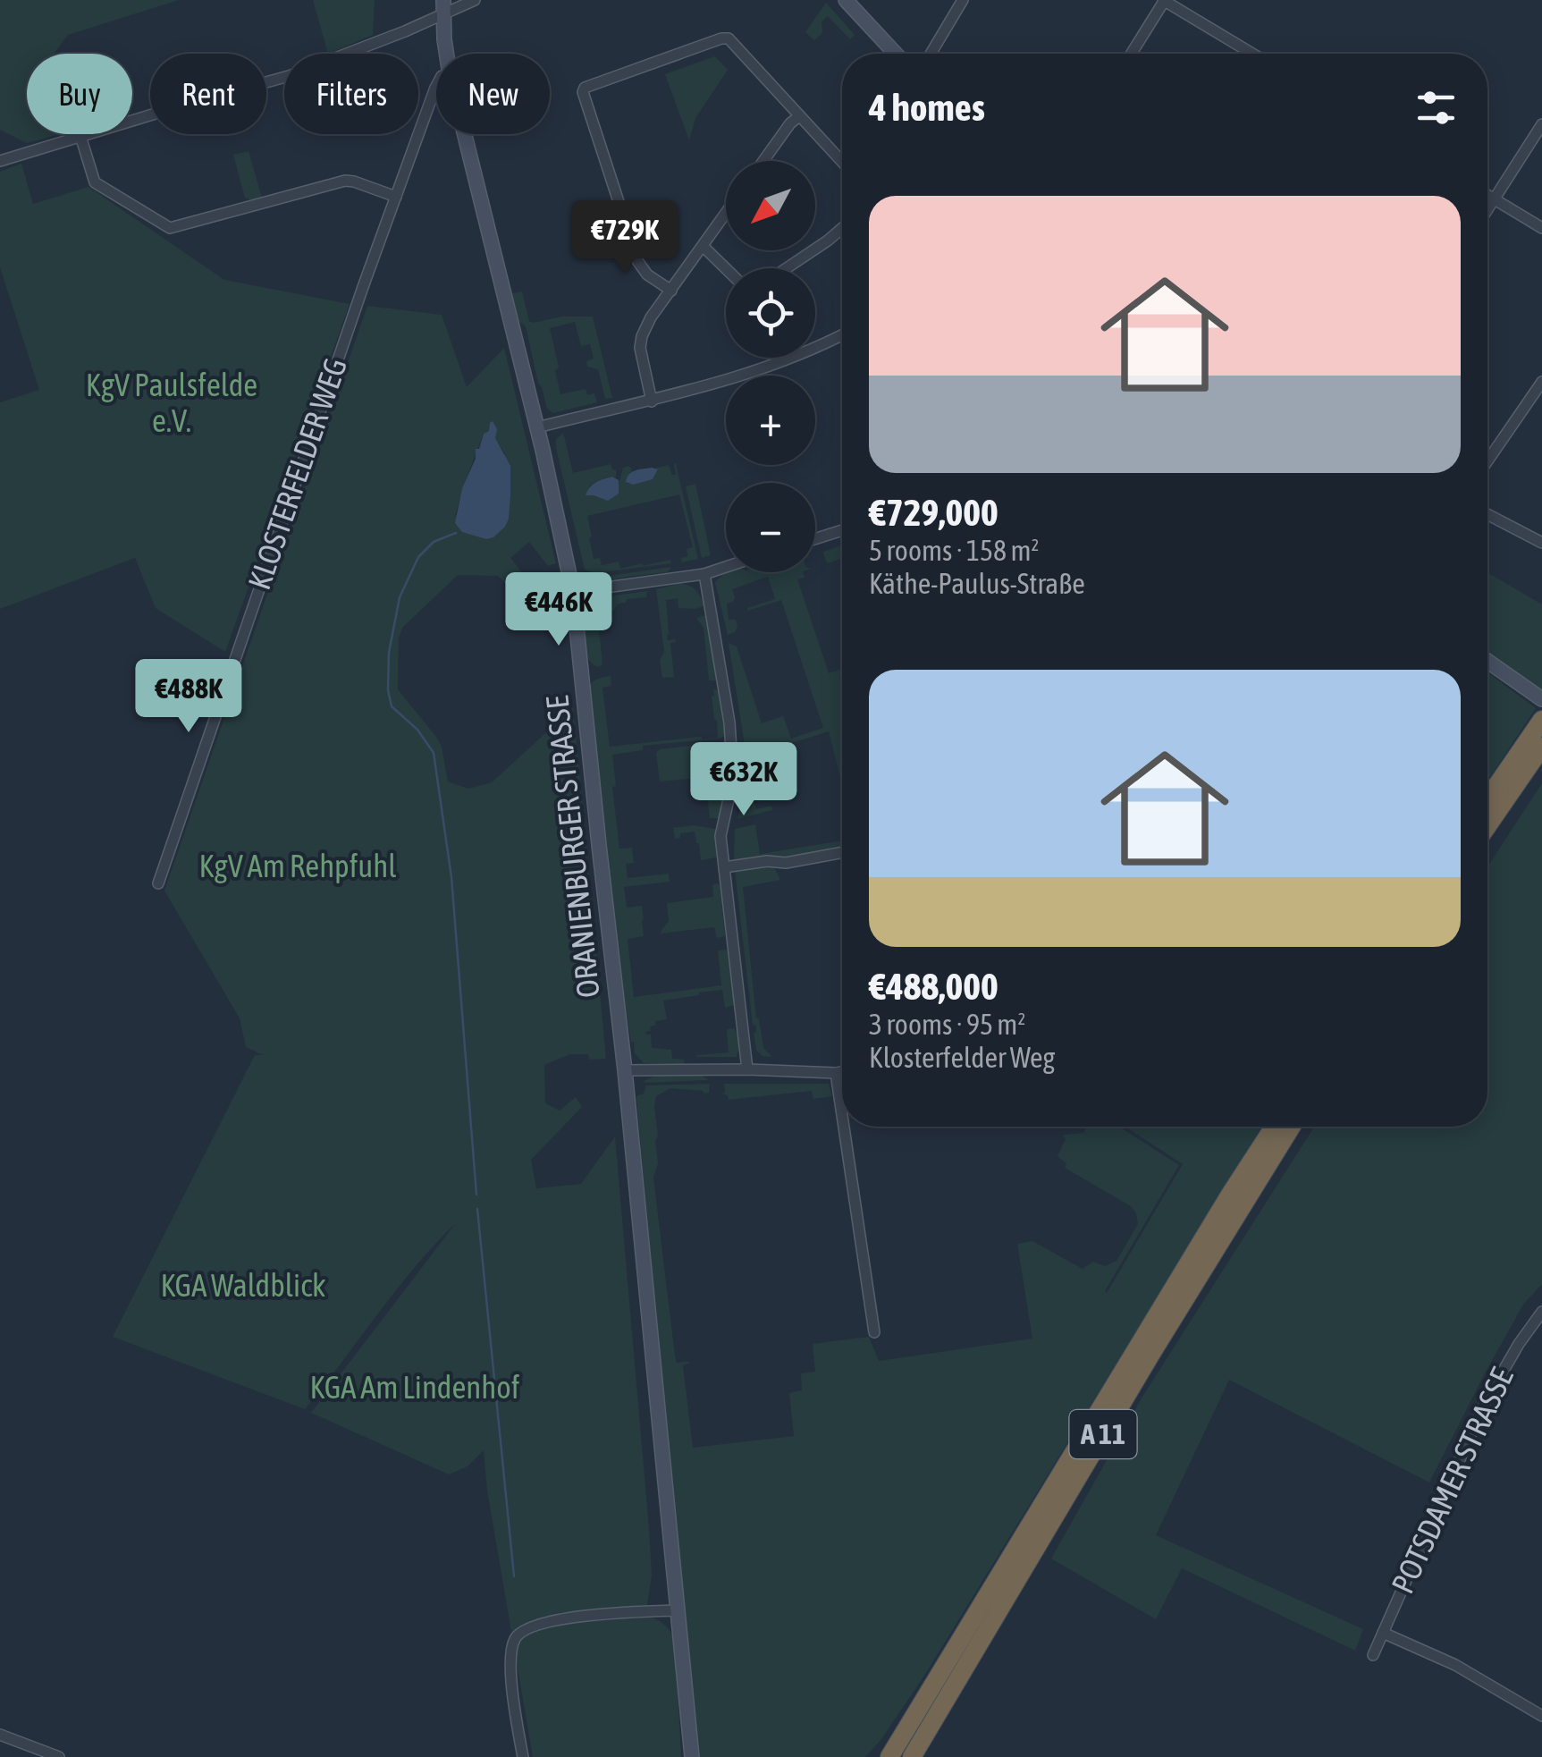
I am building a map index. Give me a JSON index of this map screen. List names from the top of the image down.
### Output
{
  "streets": {
    "highway": ["A 11"],
    "main road": ["ORANIENBURGER STRASSE"],
    "street": ["KLOSTERFELDER WEG", "POTSDAMER STRASSE"]
  },
  "parks": [
    "KgV Paulsfelde e.V.",
    "KgV Am Rehpfuhl",
    "KGA Waldblick",
    "KGA Am Lindenhof"
  ],
  "north": "bottom left",
  "page": {
    "chip": [
      "Buy",
      "Rent",
      "Filters",
      "New"
    ],
    "heading": "4 homes",
    "map_buttons": ["+", "−"],
    "list": [
      {
        "name": "€729,000",
        "note": "5 rooms · 158 m² · Käthe-Paulus-Straße"
      },
      {
        "name": "€488,000",
        "note": "3 rooms · 95 m² · Klosterfelder Weg"
      }
    ],
    "price": [
      "€729K",
      "€446K",
      "€488K",
      "€632K"
    ]
  }
}
